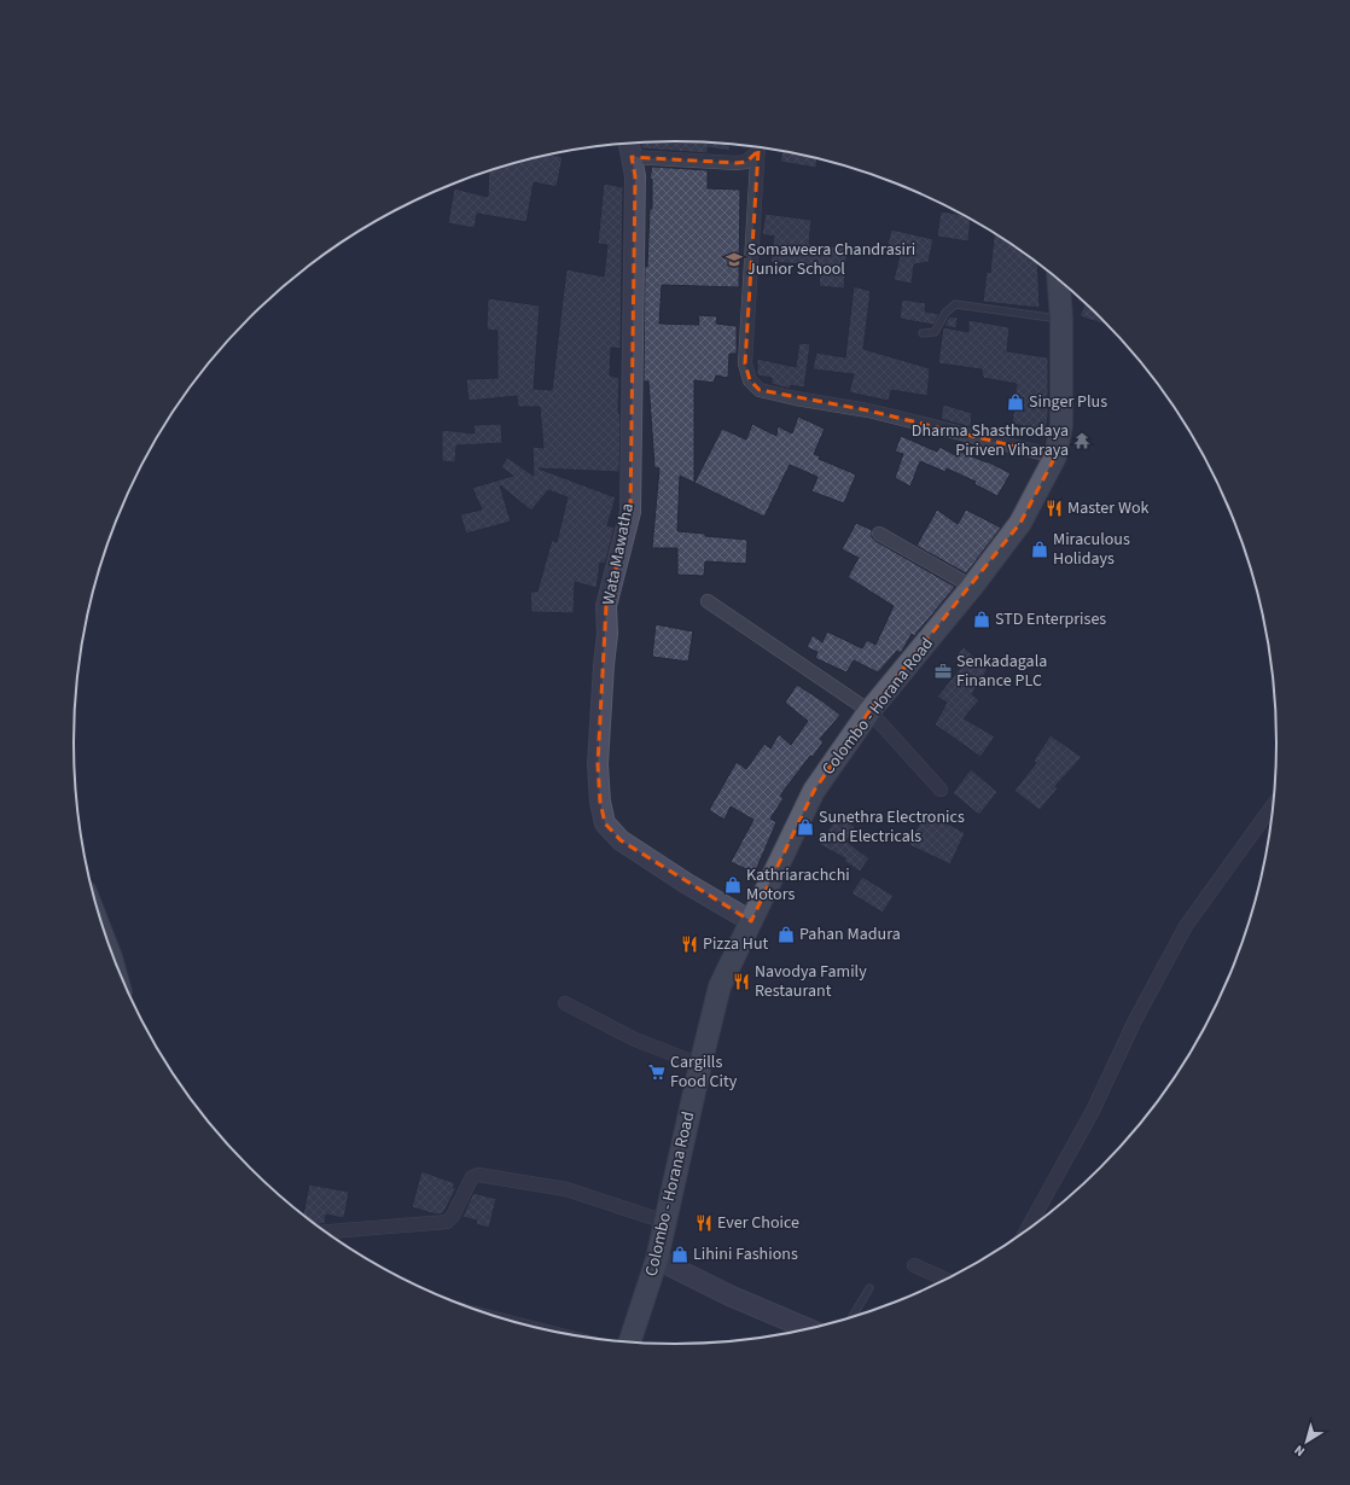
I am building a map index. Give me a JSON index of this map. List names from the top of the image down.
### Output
{
  "streets": {
    "main road": ["Colombo - Horana Road"],
    "street": ["Wata Mawatha"]
  },
  "crossings": [
    ["Wata Mawatha", "Colombo - Horana Road"]
  ],
  "places": {
    "school or university": ["Somaweera Chandrasiri Junior School"],
    "shop": [
      "Singer Plus",
      "Miraculous Holidays",
      "STD Enterprises",
      "Sunethra Electronics and Electricals",
      "Kathriarachchi Motors",
      "Pahan Madura",
      "Lihini Fashions"
    ],
    "temple": ["Dharma Shasthrodaya Piriven Viharaya"],
    "restaurant": [
      "Master Wok",
      "Pizza Hut",
      "Navodya Family Restaurant",
      "Ever Choice"
    ],
    "office": ["Senkadagala Finance PLC"],
    "supermarket": ["Cargills Food City"]
  },
  "north": "bottom left"
}
